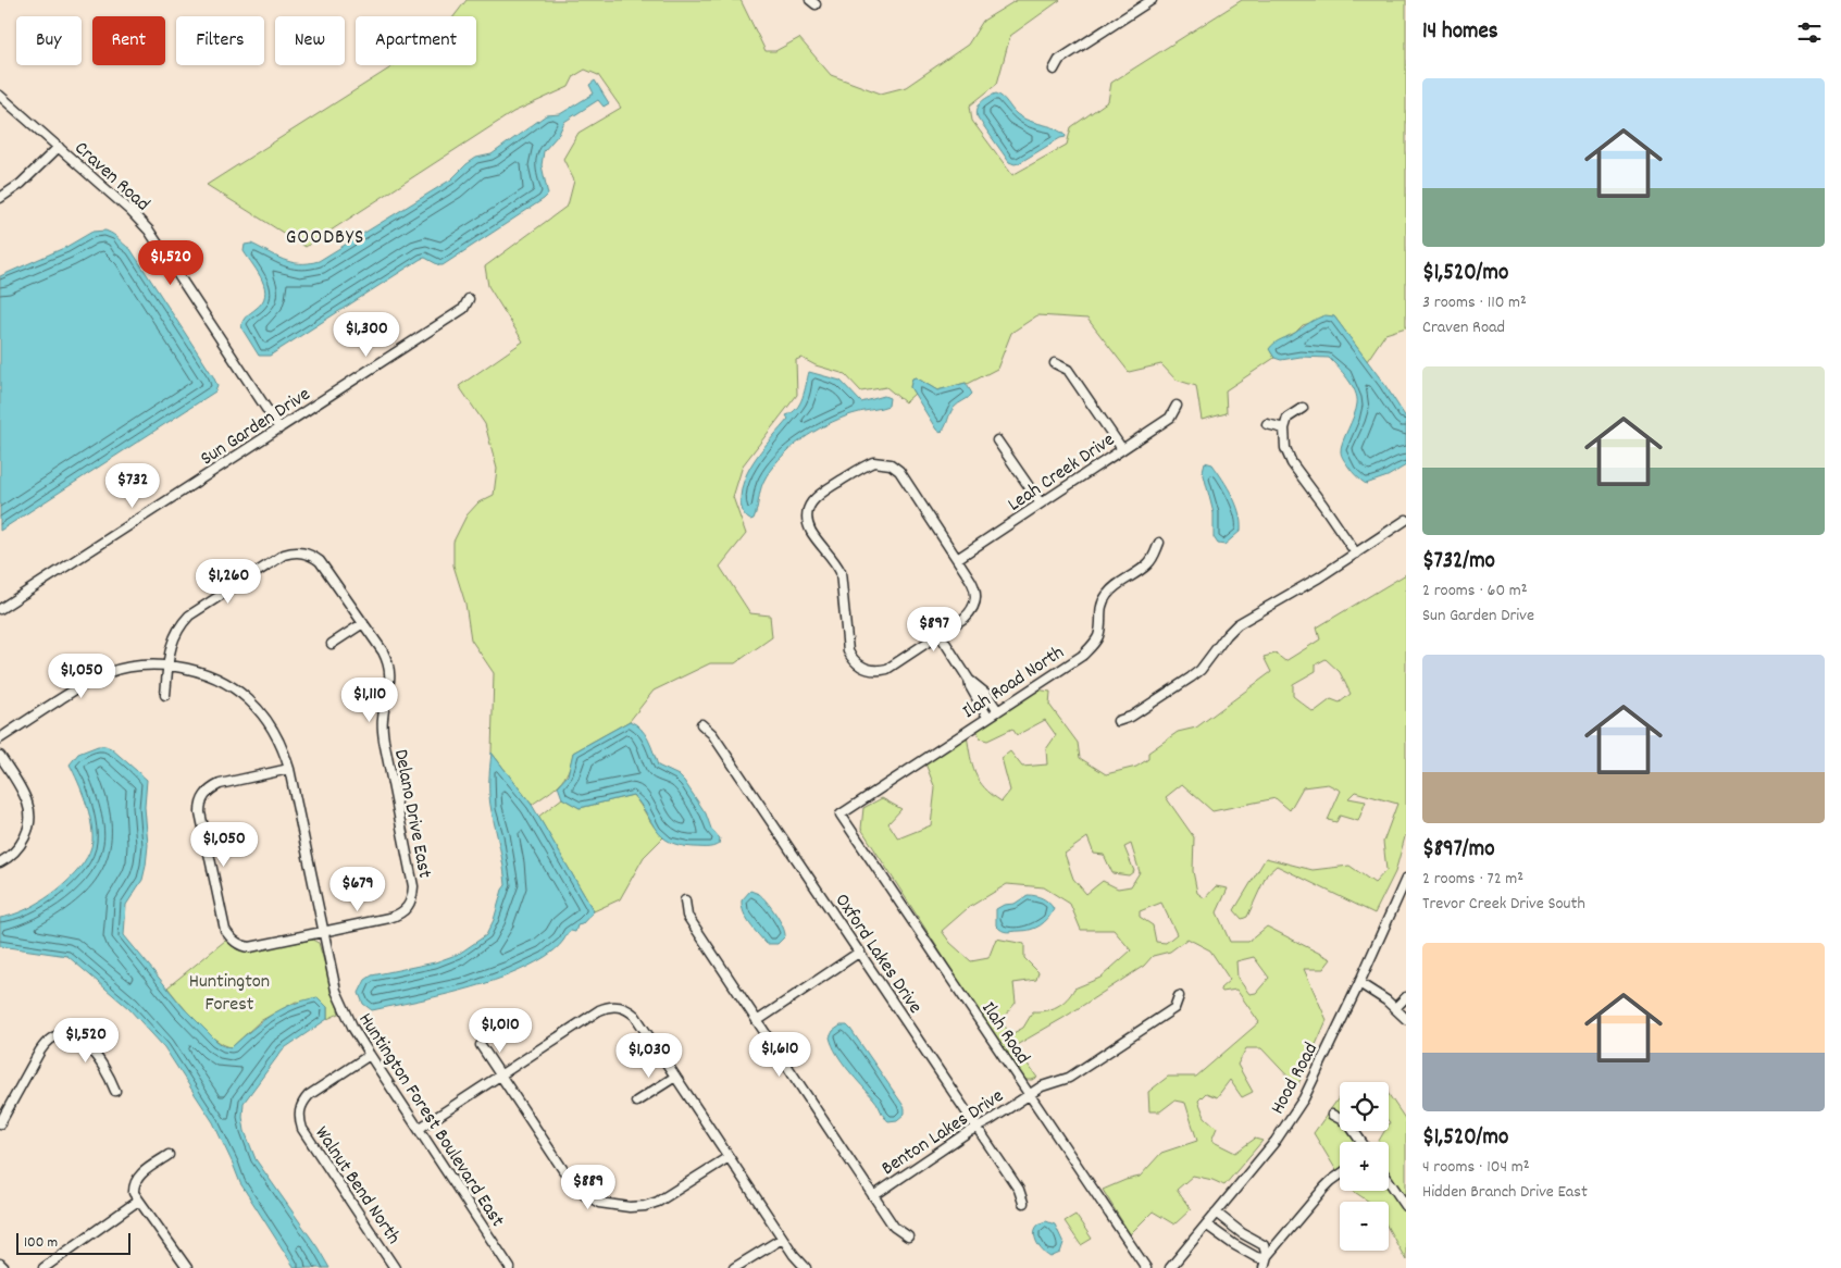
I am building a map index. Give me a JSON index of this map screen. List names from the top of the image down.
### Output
{
  "streets": {
    "street": [
      "Craven Road",
      "Sun Garden Drive",
      "Leah Creek Drive",
      "Ilah Road North",
      "Delano Drive East",
      "Oxford Lakes Drive",
      "Ilah Road",
      "Hood Road",
      "Huntington Forest Boulevard East",
      "Benton Lakes Drive",
      "Walnut Bend North"
    ]
  },
  "crossings": [
    ["Craven Road", "Sun Garden Drive"],
    ["Ilah Road North", "Ilah Road"],
    ["Delano Drive East", "Huntington Forest Boulevard East"],
    ["Oxford Lakes Drive", "Benton Lakes Drive"],
    ["Ilah Road", "Benton Lakes Drive"],
    ["Huntington Forest Boulevard East", "Walnut Bend North"]
  ],
  "districts": ["GOODBYS"],
  "parks": ["Huntington Forest"],
  "scale_bar": "100 m",
  "page": {
    "heading": "14 homes",
    "chip": [
      "Buy",
      "Rent",
      "Filters",
      "New",
      "Apartment"
    ],
    "list": [
      {
        "name": "$1,520/mo",
        "note": "3 rooms · 110 m² · Craven Road"
      },
      {
        "name": "$732/mo",
        "note": "2 rooms · 60 m² · Sun Garden Drive"
      },
      {
        "name": "$897/mo",
        "note": "2 rooms · 72 m² · Trevor Creek Drive South"
      },
      {
        "name": "$1,520/mo",
        "note": "4 rooms · 104 m² · Hidden Branch Drive East"
      }
    ],
    "price": [
      "$1,520",
      "$1,300",
      "$732",
      "$1,260",
      "$897",
      "$1,050",
      "$1,110",
      "$1,050",
      "$679",
      "$1,010",
      "$1,520",
      "$1,610",
      "$1,030",
      "$889"
    ],
    "map_buttons": ["+", "−"],
    "scale": "100 m"
  }
}
